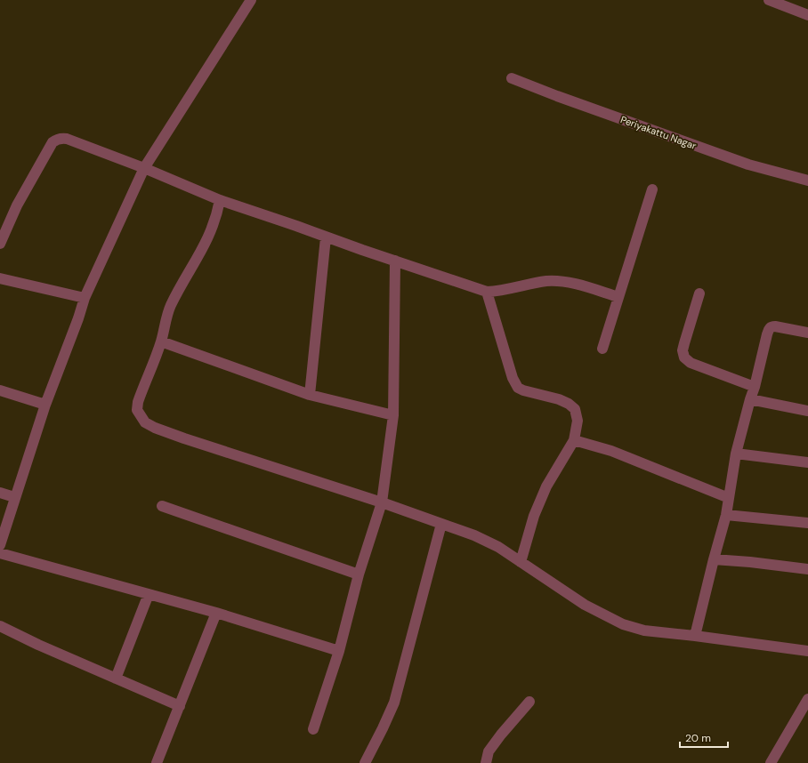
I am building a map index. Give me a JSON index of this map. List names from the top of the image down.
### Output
{
  "streets": {
    "street": ["Periyakattu Nagar"]
  },
  "scale_bar": "20 m"
}
